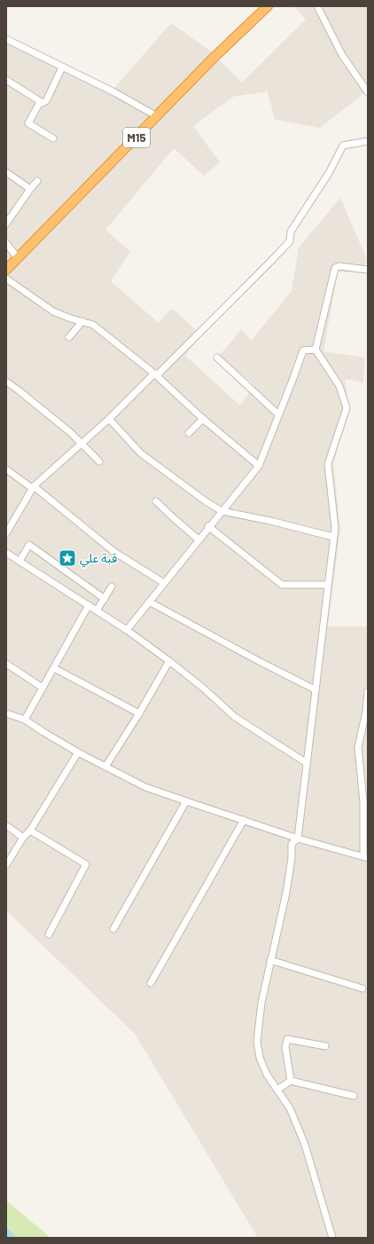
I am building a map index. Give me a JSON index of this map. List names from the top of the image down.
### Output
{
  "streets": {
    "highway": ["M15"]
  },
  "places": {
    "place": ["قبة علي"]
  }
}
